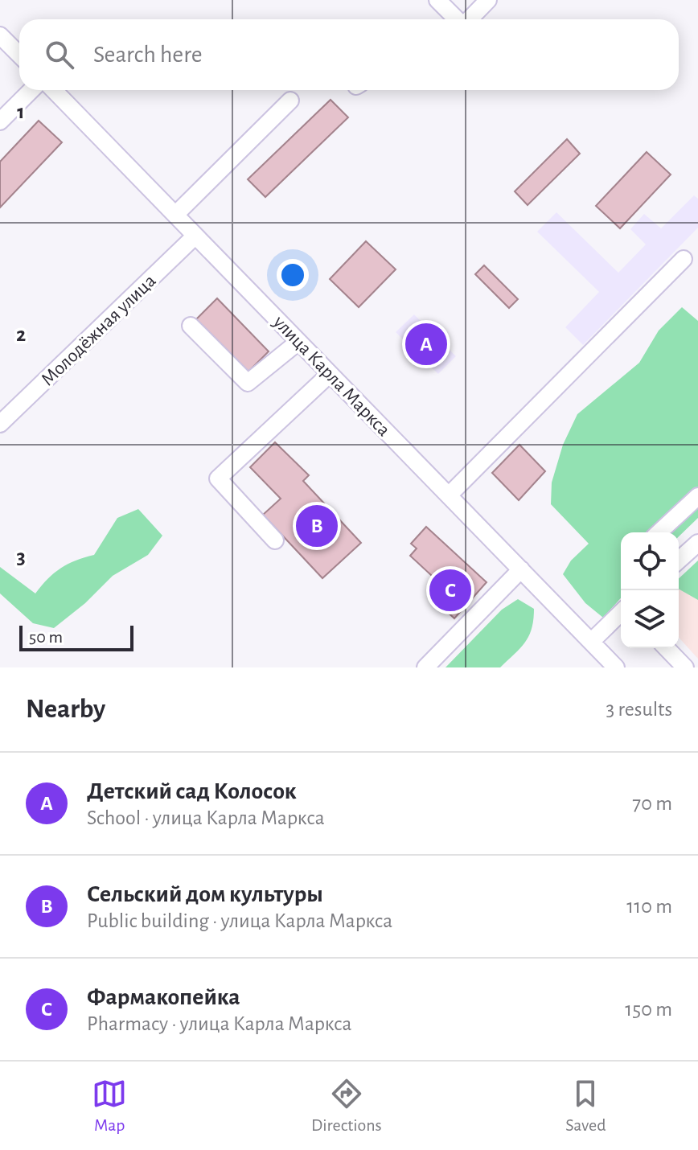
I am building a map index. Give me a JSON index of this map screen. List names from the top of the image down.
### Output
{
  "streets": {
    "street": ["Молодёжная улица", "улица Карла Маркса"]
  },
  "crossings": [
    ["Молодёжная улица", "улица Карла Маркса"]
  ],
  "scale_bar": "50 m",
  "page": {
    "search": "Search here",
    "pins": ["A", "B", "C"],
    "scale": "50 m",
    "heading": ["Nearby", "3 results"],
    "list": [
      {
        "mark": "A",
        "name": "Детский сад Колосок",
        "note": "School · улица Карла Маркса",
        "value": "70 m"
      },
      {
        "mark": "B",
        "name": "Сельский дом культуры",
        "note": "Public building · улица Карла Маркса",
        "value": "110 m"
      },
      {
        "mark": "C",
        "name": "Фармакопейка",
        "note": "Pharmacy · улица Карла Маркса",
        "value": "150 m"
      }
    ],
    "nav": ["Map", "Directions", "Saved"]
  },
  "grid": {
    "rows": ["1", "2", "3"]
  }
}
